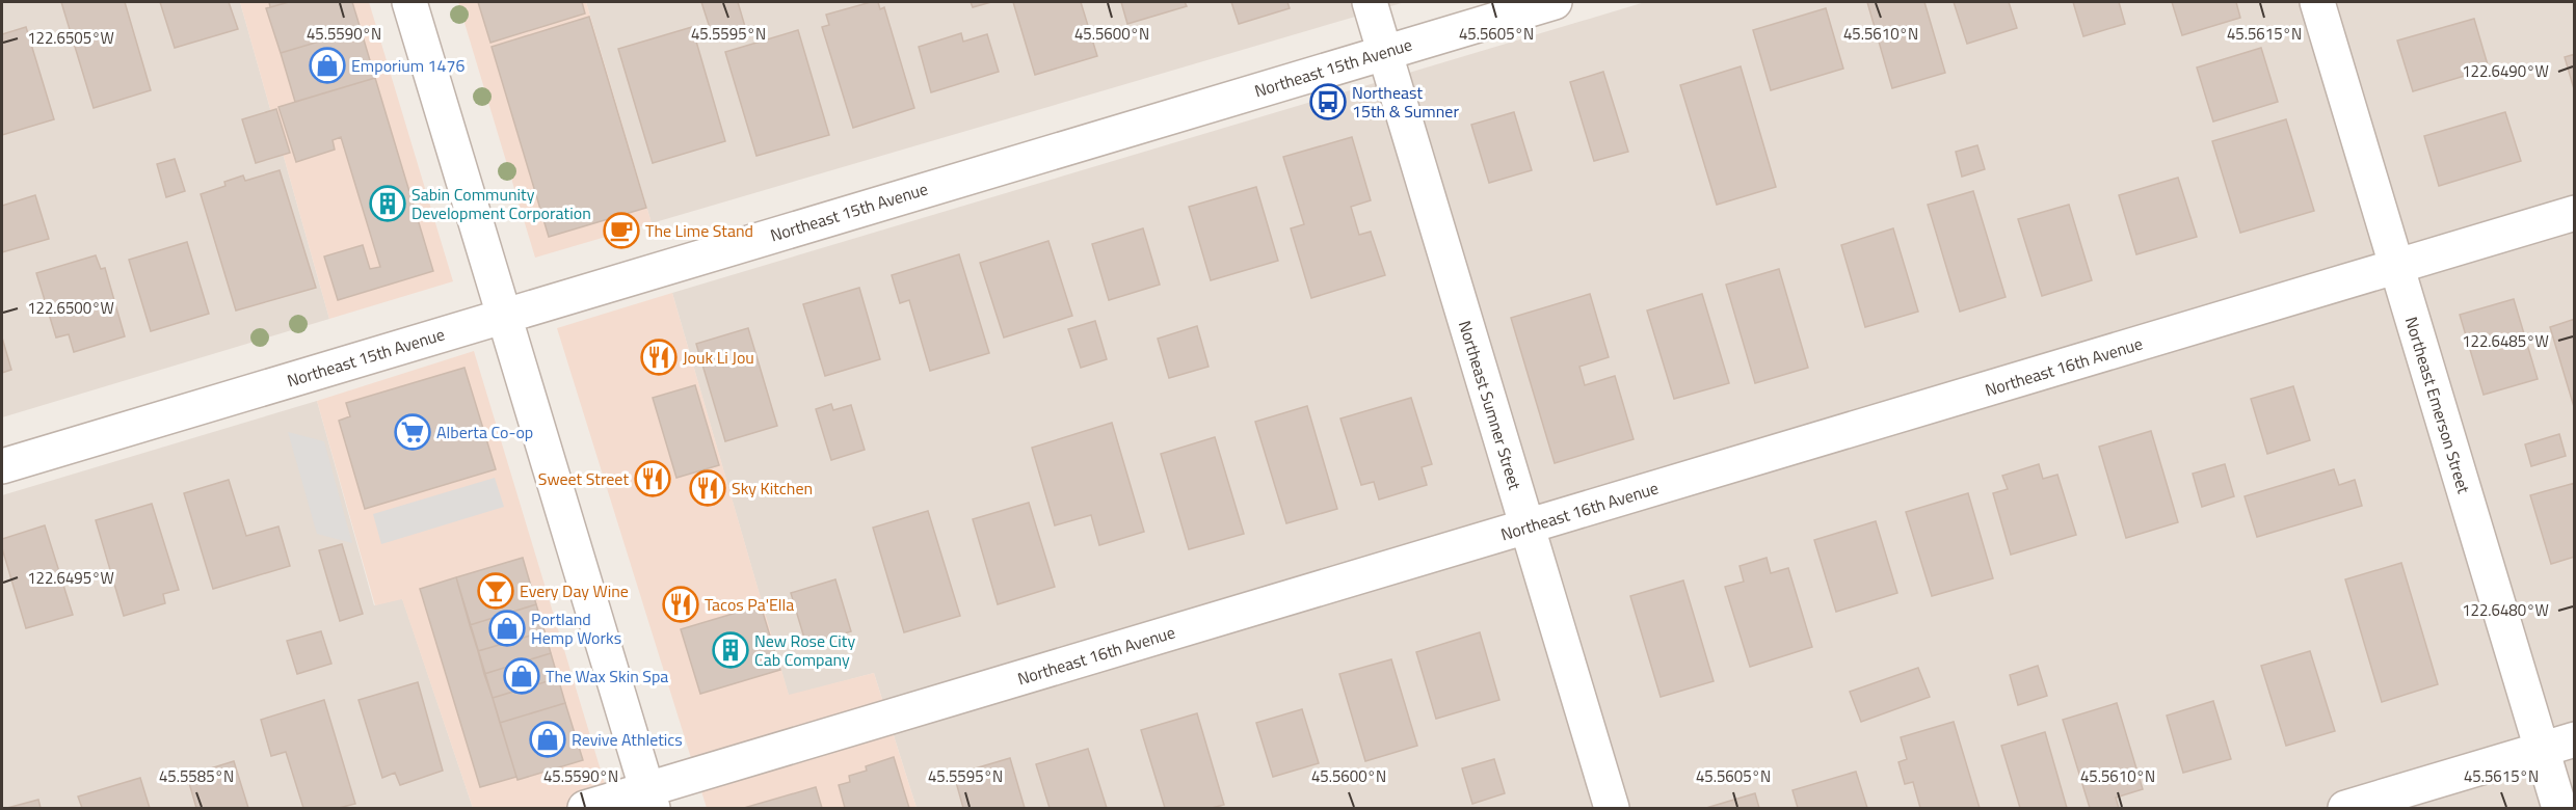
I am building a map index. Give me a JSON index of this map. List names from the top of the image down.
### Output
{
  "streets": {
    "street": [
      "Northeast 15th Avenue",
      "Northeast 16th Avenue",
      "Northeast Sumner Street",
      "Northeast Emerson Street"
    ]
  },
  "crossings": [
    ["Northeast 15th Avenue", "Northeast Sumner Street"],
    ["Northeast 16th Avenue", "Northeast Sumner Street"],
    ["Northeast 16th Avenue", "Northeast Emerson Street"]
  ],
  "places": {
    "shop": [
      "Emporium 1476",
      "Portland Hemp Works",
      "The Wax Skin Spa",
      "Revive Athletics"
    ],
    "bus stop": ["Northeast 15th & Sumner"],
    "building": ["Sabin Community Development Corporation", "New Rose City Cab Company"],
    "cafe": ["The Lime Stand"],
    "restaurant": [
      "Jouk Li Jou",
      "Sweet Street",
      "Sky Kitchen",
      "Tacos Pa'Ella"
    ],
    "supermarket": ["Alberta Co-op"],
    "bar": ["Every Day Wine"]
  },
  "coordinates": [
    "45.5590°N",
    "45.5595°N",
    "45.5600°N",
    "45.5605°N",
    "45.5610°N",
    "45.5615°N",
    "122.6505°W",
    "122.6490°W",
    "122.6500°W",
    "122.6485°W",
    "122.6495°W",
    "122.6480°W",
    "45.5585°N"
  ]
}
